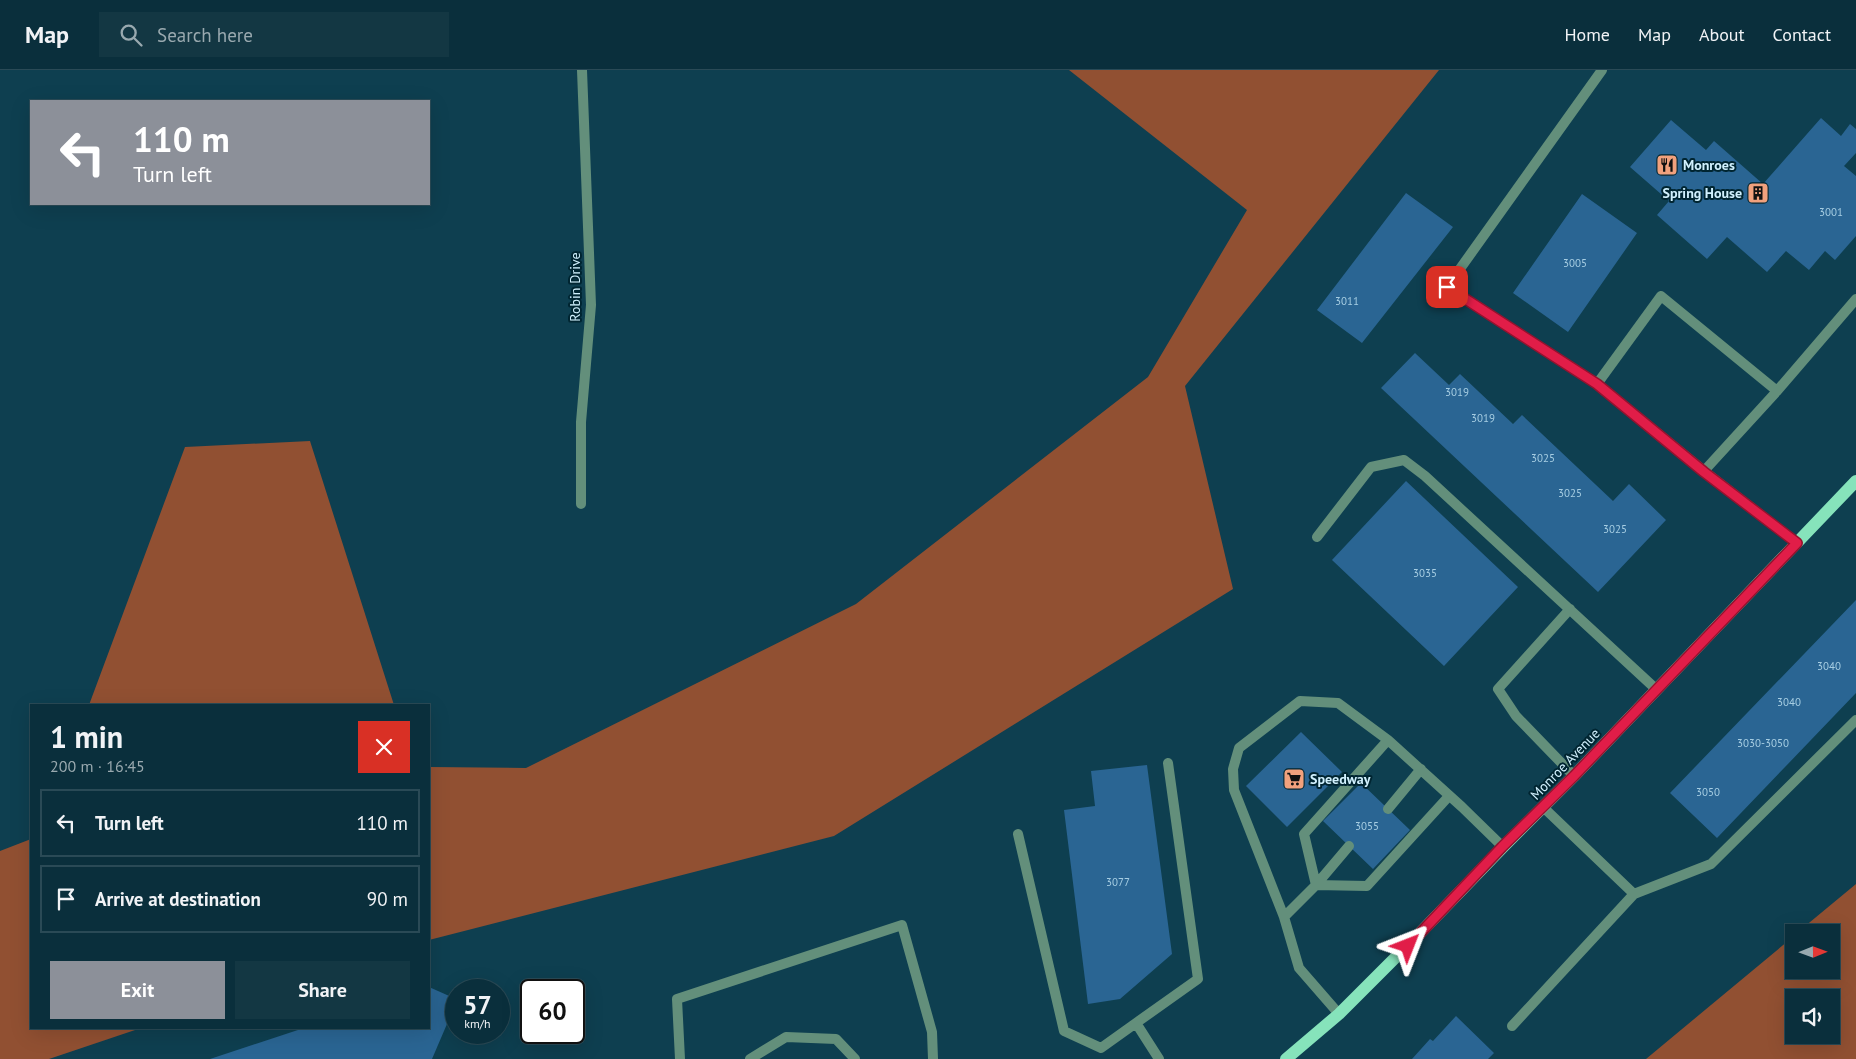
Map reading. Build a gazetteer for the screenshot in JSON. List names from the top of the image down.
{
  "streets": {
    "main road": ["Monroe Avenue"],
    "street": ["Robin Drive"]
  },
  "places": {
    "restaurant": ["Monroes"],
    "building": ["Spring House"],
    "supermarket": ["Speedway"]
  },
  "house_numbers": [
    "3001",
    "3005",
    "3011",
    "3019",
    "3019",
    "3025",
    "3025",
    "3025",
    "3035",
    "3040",
    "3040",
    "3030-3050",
    "3050",
    "3055",
    "3077"
  ],
  "north": "right",
  "page": {
    "header": "Map",
    "search": "Search here",
    "nav": [
      "Home",
      "Map",
      "About",
      "Contact"
    ],
    "turn": ["110 m", "Turn left"],
    "heading": ["1 min", "200 m · 16:45"],
    "list": [
      {
        "name": "Turn left",
        "value": "110 m"
      },
      {
        "name": "Arrive at destination",
        "value": "90 m"
      }
    ],
    "buttons": ["Exit", "Share"],
    "speed": "57 km/h",
    "limit": "60"
  }
}
